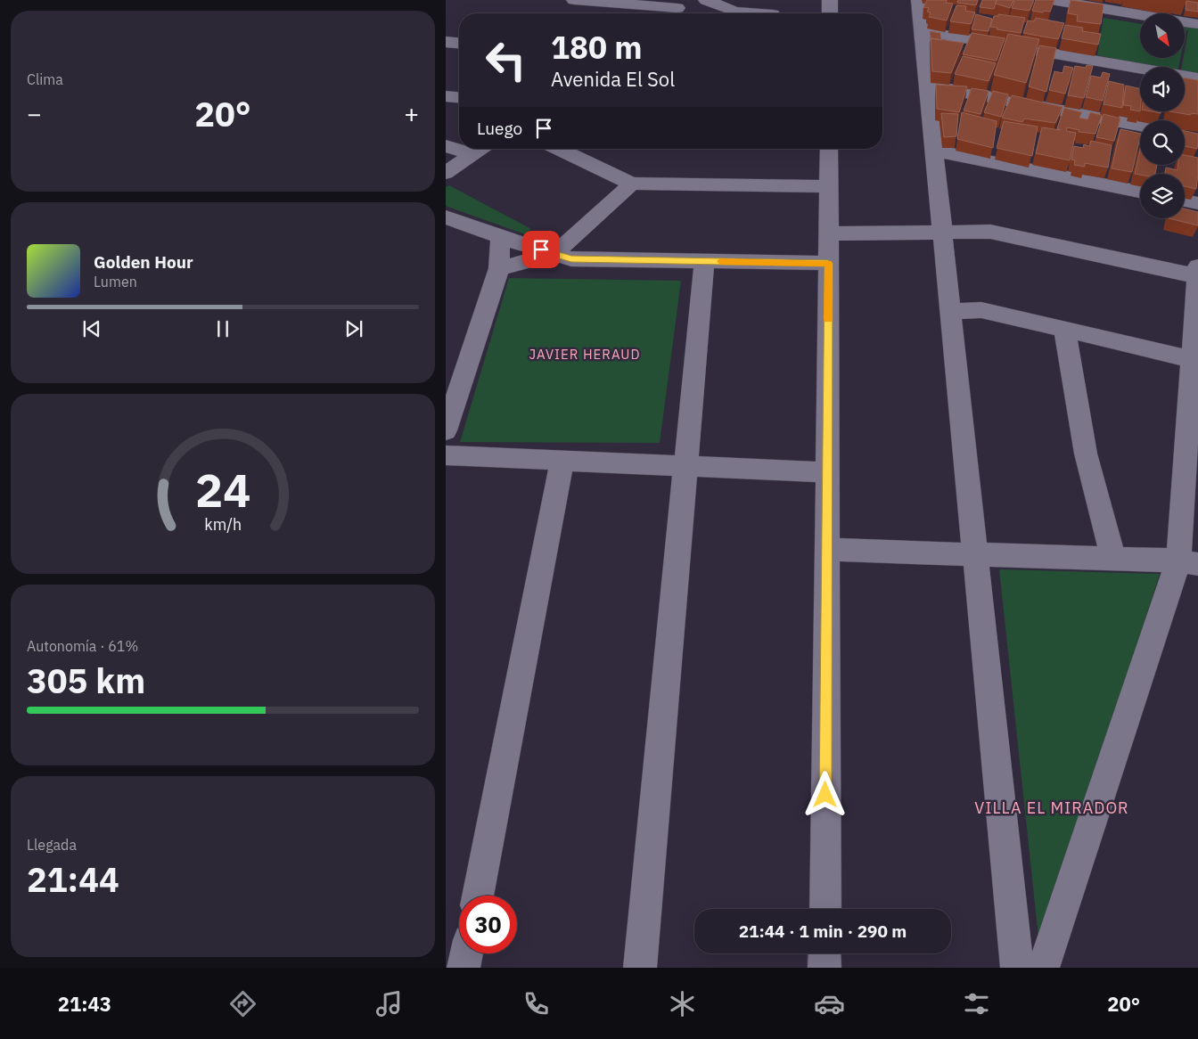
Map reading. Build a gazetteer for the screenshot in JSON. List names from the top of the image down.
{
  "districts": ["JAVIER HERAUD", "VILLA EL MIRADOR"],
  "north": "bottom right",
  "page": {
    "tile": [
      "Clima",
      ["Autonomía · 61%", "305 km"],
      ["Llegada", "21:44"]
    ],
    "turn": ["180 m", "Avenida El Sol"],
    "heat": ["−", "20°", "+"],
    "then": "Luego",
    "song": ["Golden Hour", "Lumen"],
    "limit": "30",
    "trip": "21:44 · 1 min · 290 m",
    "tabs": ["21:43", "20°"],
    "gauge": ["24", "km/h"]
  }
}
